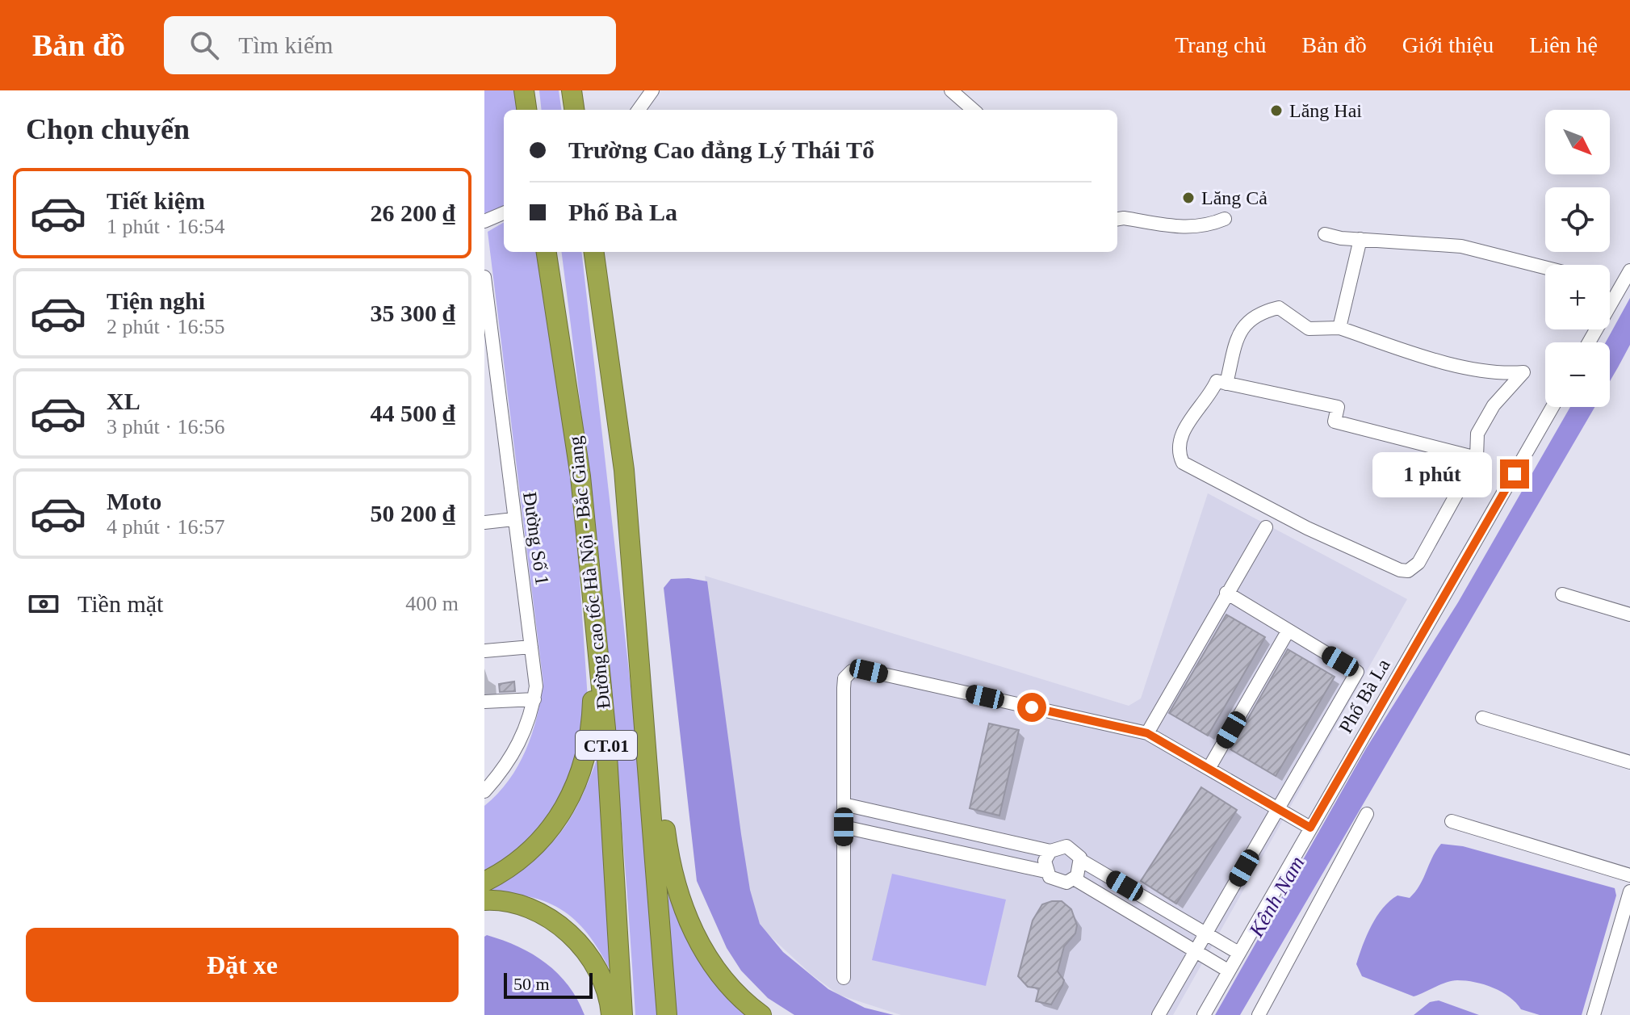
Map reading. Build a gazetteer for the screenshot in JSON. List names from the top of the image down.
{
  "streets": {
    "highway": ["Đường cao tốc Hà Nội - Bắc Giang", "CT.01"],
    "street": ["Đường Số 1", "Phố Bà La"]
  },
  "water": ["Kênh Nam"],
  "places": ["Lăng Hai", "Lăng Cả"],
  "scale_bar": "50 m",
  "north": "bottom right",
  "page": {
    "header": "Bản đồ",
    "search": "Tìm kiếm",
    "nav": [
      "Trang chủ",
      "Bản đồ",
      "Giới thiệu",
      "Liên hệ"
    ],
    "heading": "Chọn chuyến",
    "map_buttons": ["+", "−"],
    "banner": ["Trường Cao đẳng Lý Thái Tổ", "Phố Bà La"],
    "list": [
      {
        "name": "Tiết kiệm",
        "note": "1 phút · 16:54",
        "value": "26 200 ₫"
      },
      {
        "name": "Tiện nghi",
        "note": "2 phút · 16:55",
        "value": "35 300 ₫"
      },
      {
        "name": "XL",
        "note": "3 phút · 16:56",
        "value": "44 500 ₫"
      },
      {
        "name": "Moto",
        "note": "4 phút · 16:57",
        "value": "50 200 ₫"
      }
    ],
    "bubble": "1 phút",
    "pay": ["Tiền mặt", "400 m"],
    "buttons": "Đặt xe",
    "scale": "50 m"
  }
}
